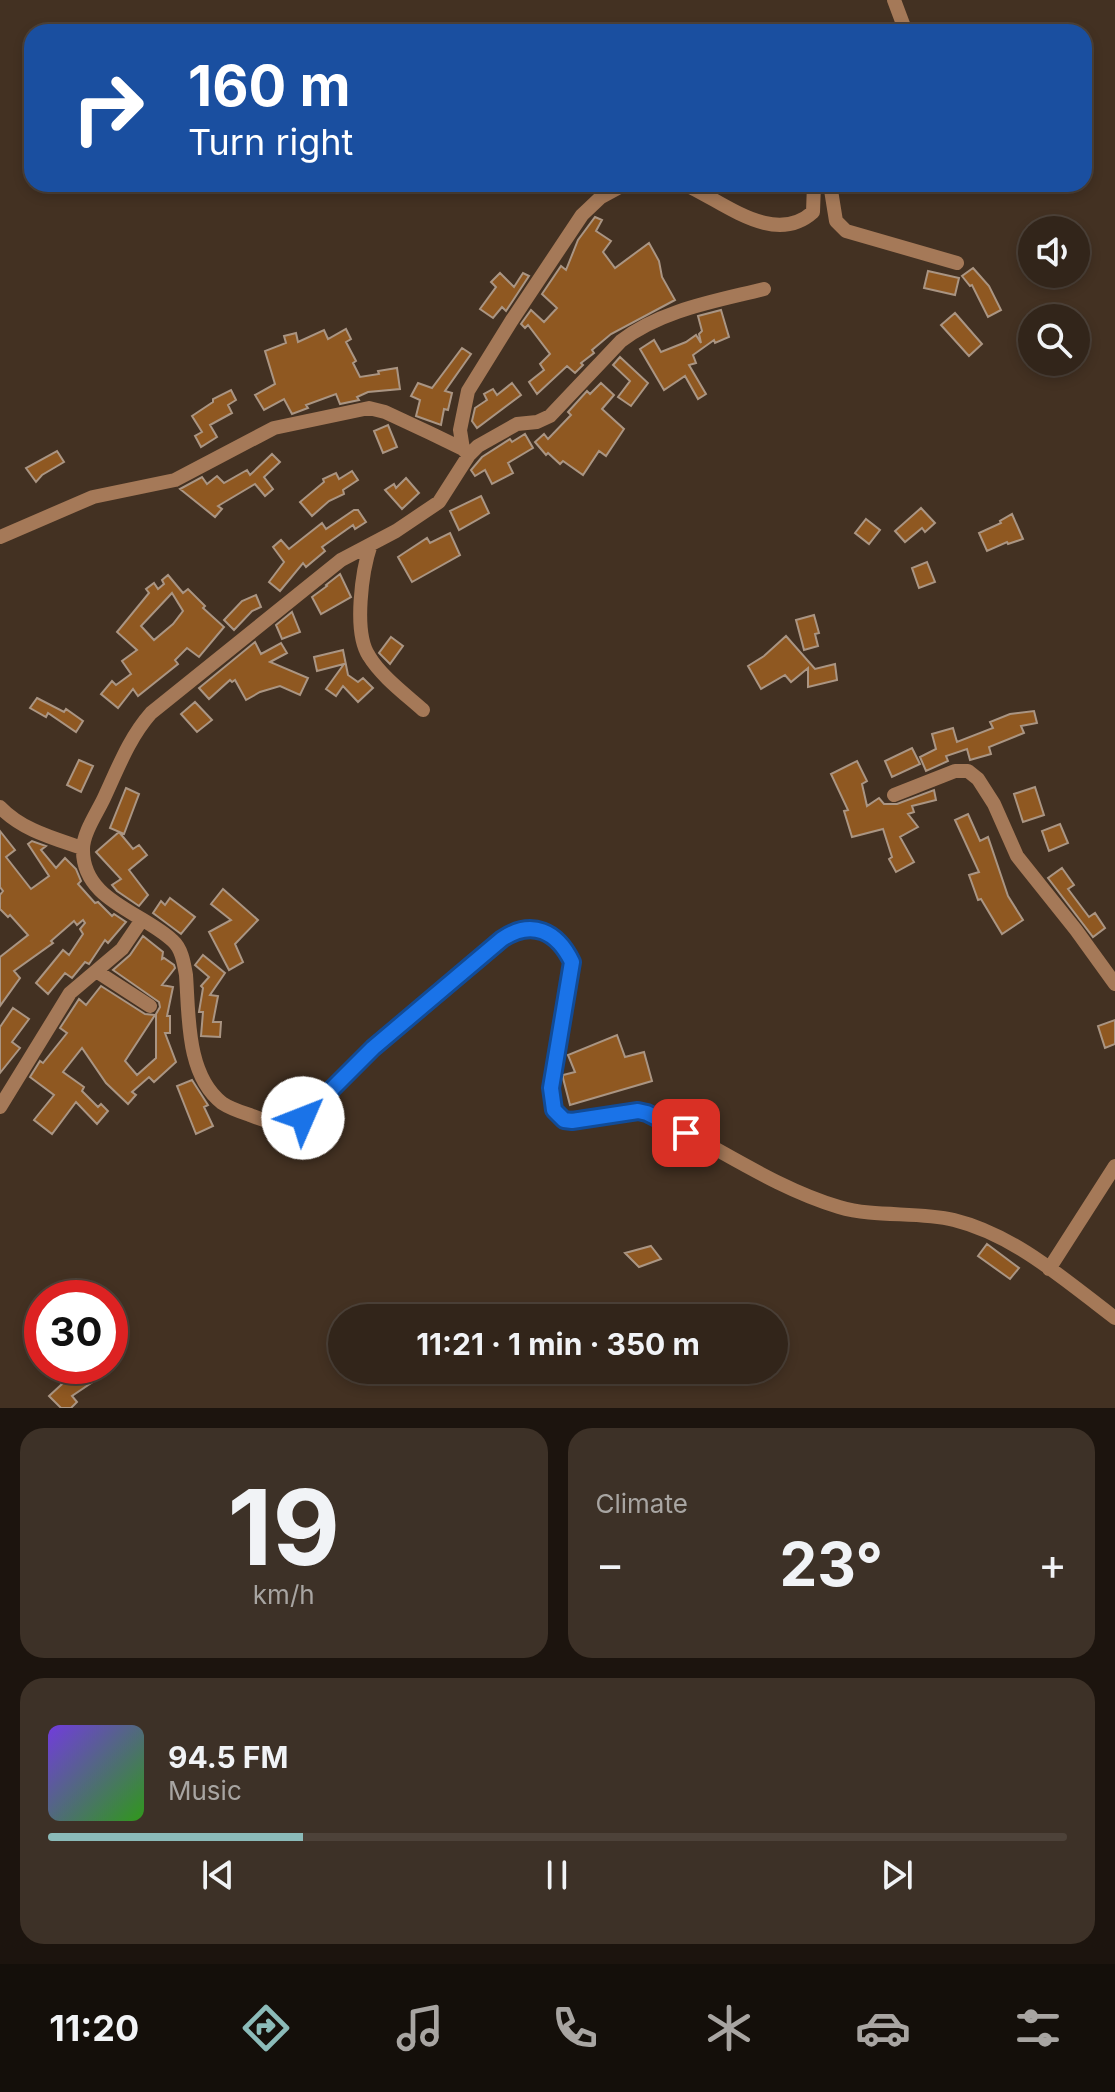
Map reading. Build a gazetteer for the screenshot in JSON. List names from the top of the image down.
{
  "page": {
    "turn": ["160 m", "Turn right"],
    "limit": "30",
    "trip": "11:21 · 1 min · 350 m",
    "tile": [
      ["19", "km/h"],
      "Climate"
    ],
    "heat": ["−", "23°", "+"],
    "song": ["94.5 FM", "Music"],
    "tabs": "11:20"
  }
}
